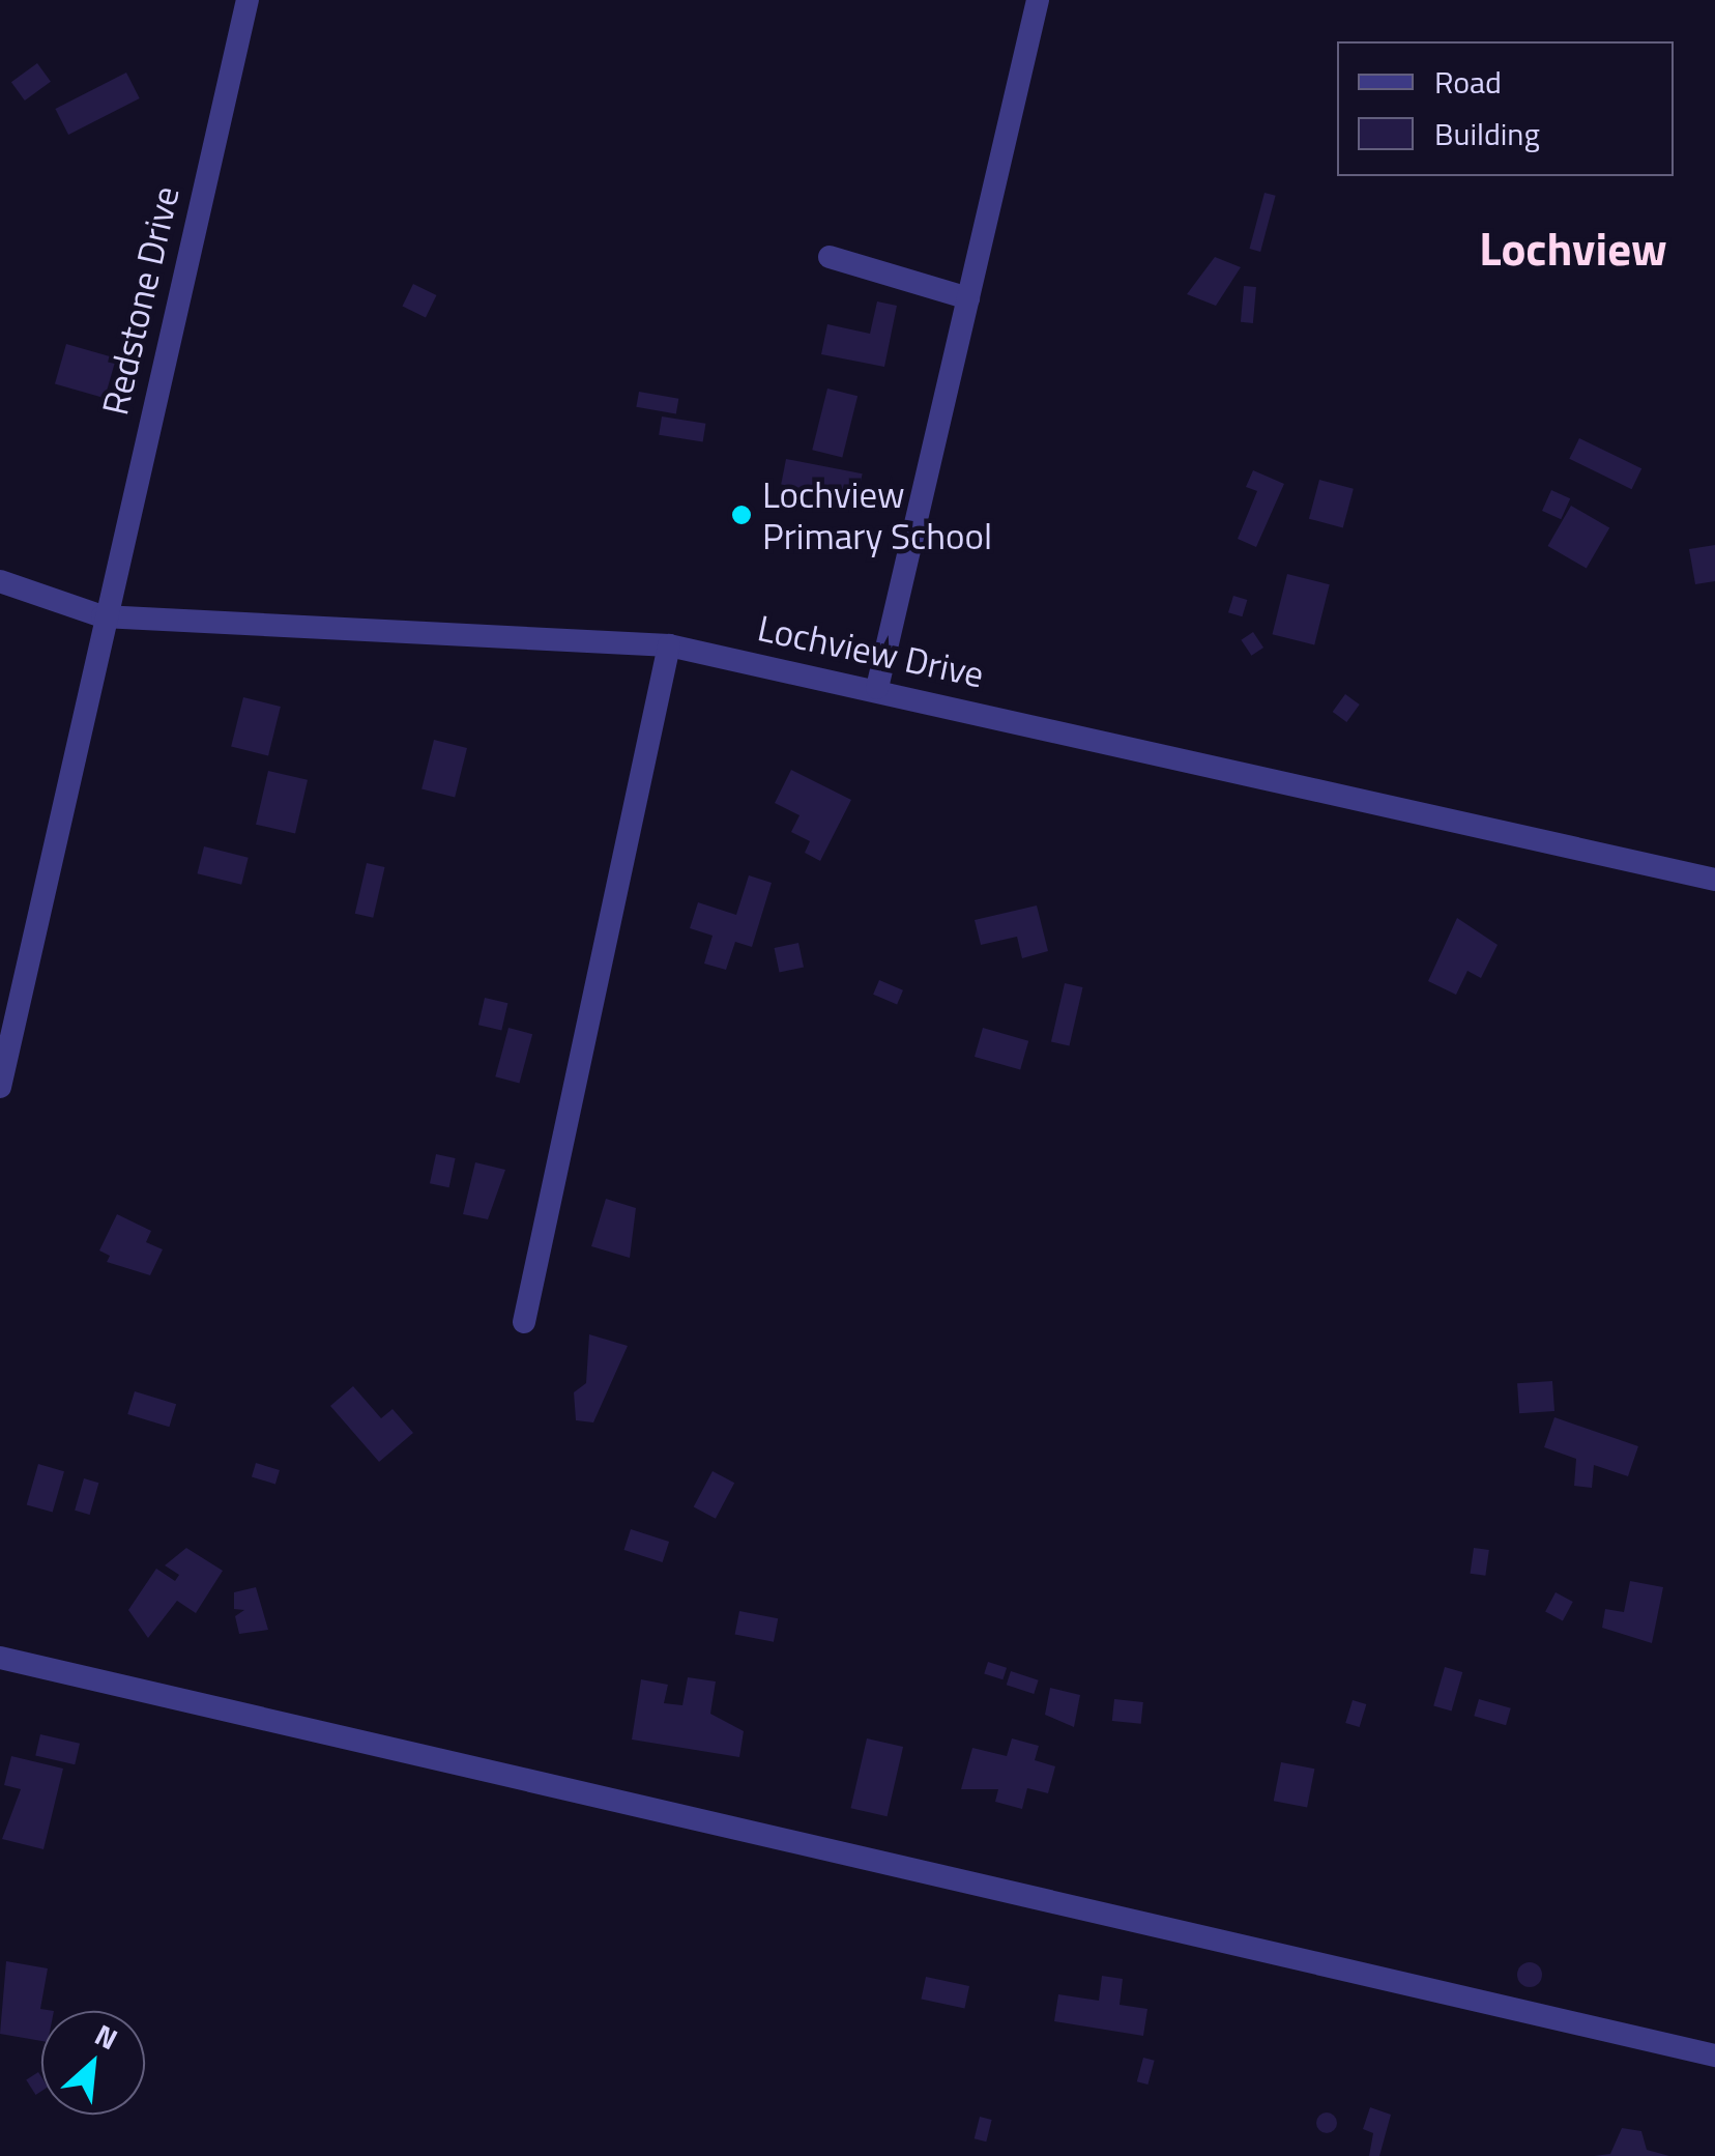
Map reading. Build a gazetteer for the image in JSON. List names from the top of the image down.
{
  "streets": {
    "street": ["Redstone Drive", "Lochview Drive"]
  },
  "crossings": [
    ["Redstone Drive", "Lochview Drive"]
  ],
  "districts": ["Lochview"],
  "places": ["Lochview Primary School"],
  "legend": ["Road", "Building"],
  "north": "top right"
}
